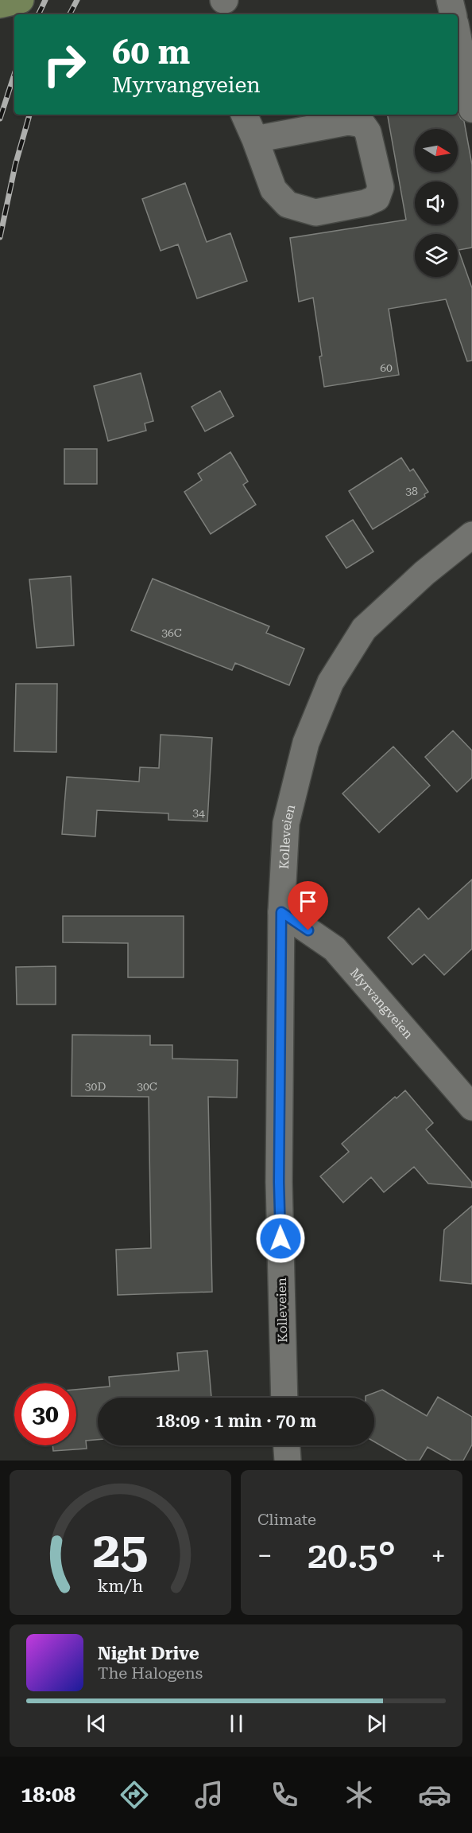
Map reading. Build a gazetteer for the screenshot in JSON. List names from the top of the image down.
{
  "streets": {
    "street": ["Kolleveien", "Myrvangveien"]
  },
  "crossings": [
    ["Kolleveien", "Myrvangveien"]
  ],
  "house_numbers": [
    "60",
    "38",
    "36C",
    "34",
    "30D",
    "30C"
  ],
  "north": "right",
  "page": {
    "turn": ["60 m", "Myrvangveien"],
    "limit": "30",
    "trip": "18:09 · 1 min · 70 m",
    "tile": "Climate",
    "heat": ["−", "20.5°", "+"],
    "song": ["Night Drive", "The Halogens"],
    "tabs": "18:08",
    "gauge": ["25", "km/h"]
  }
}
